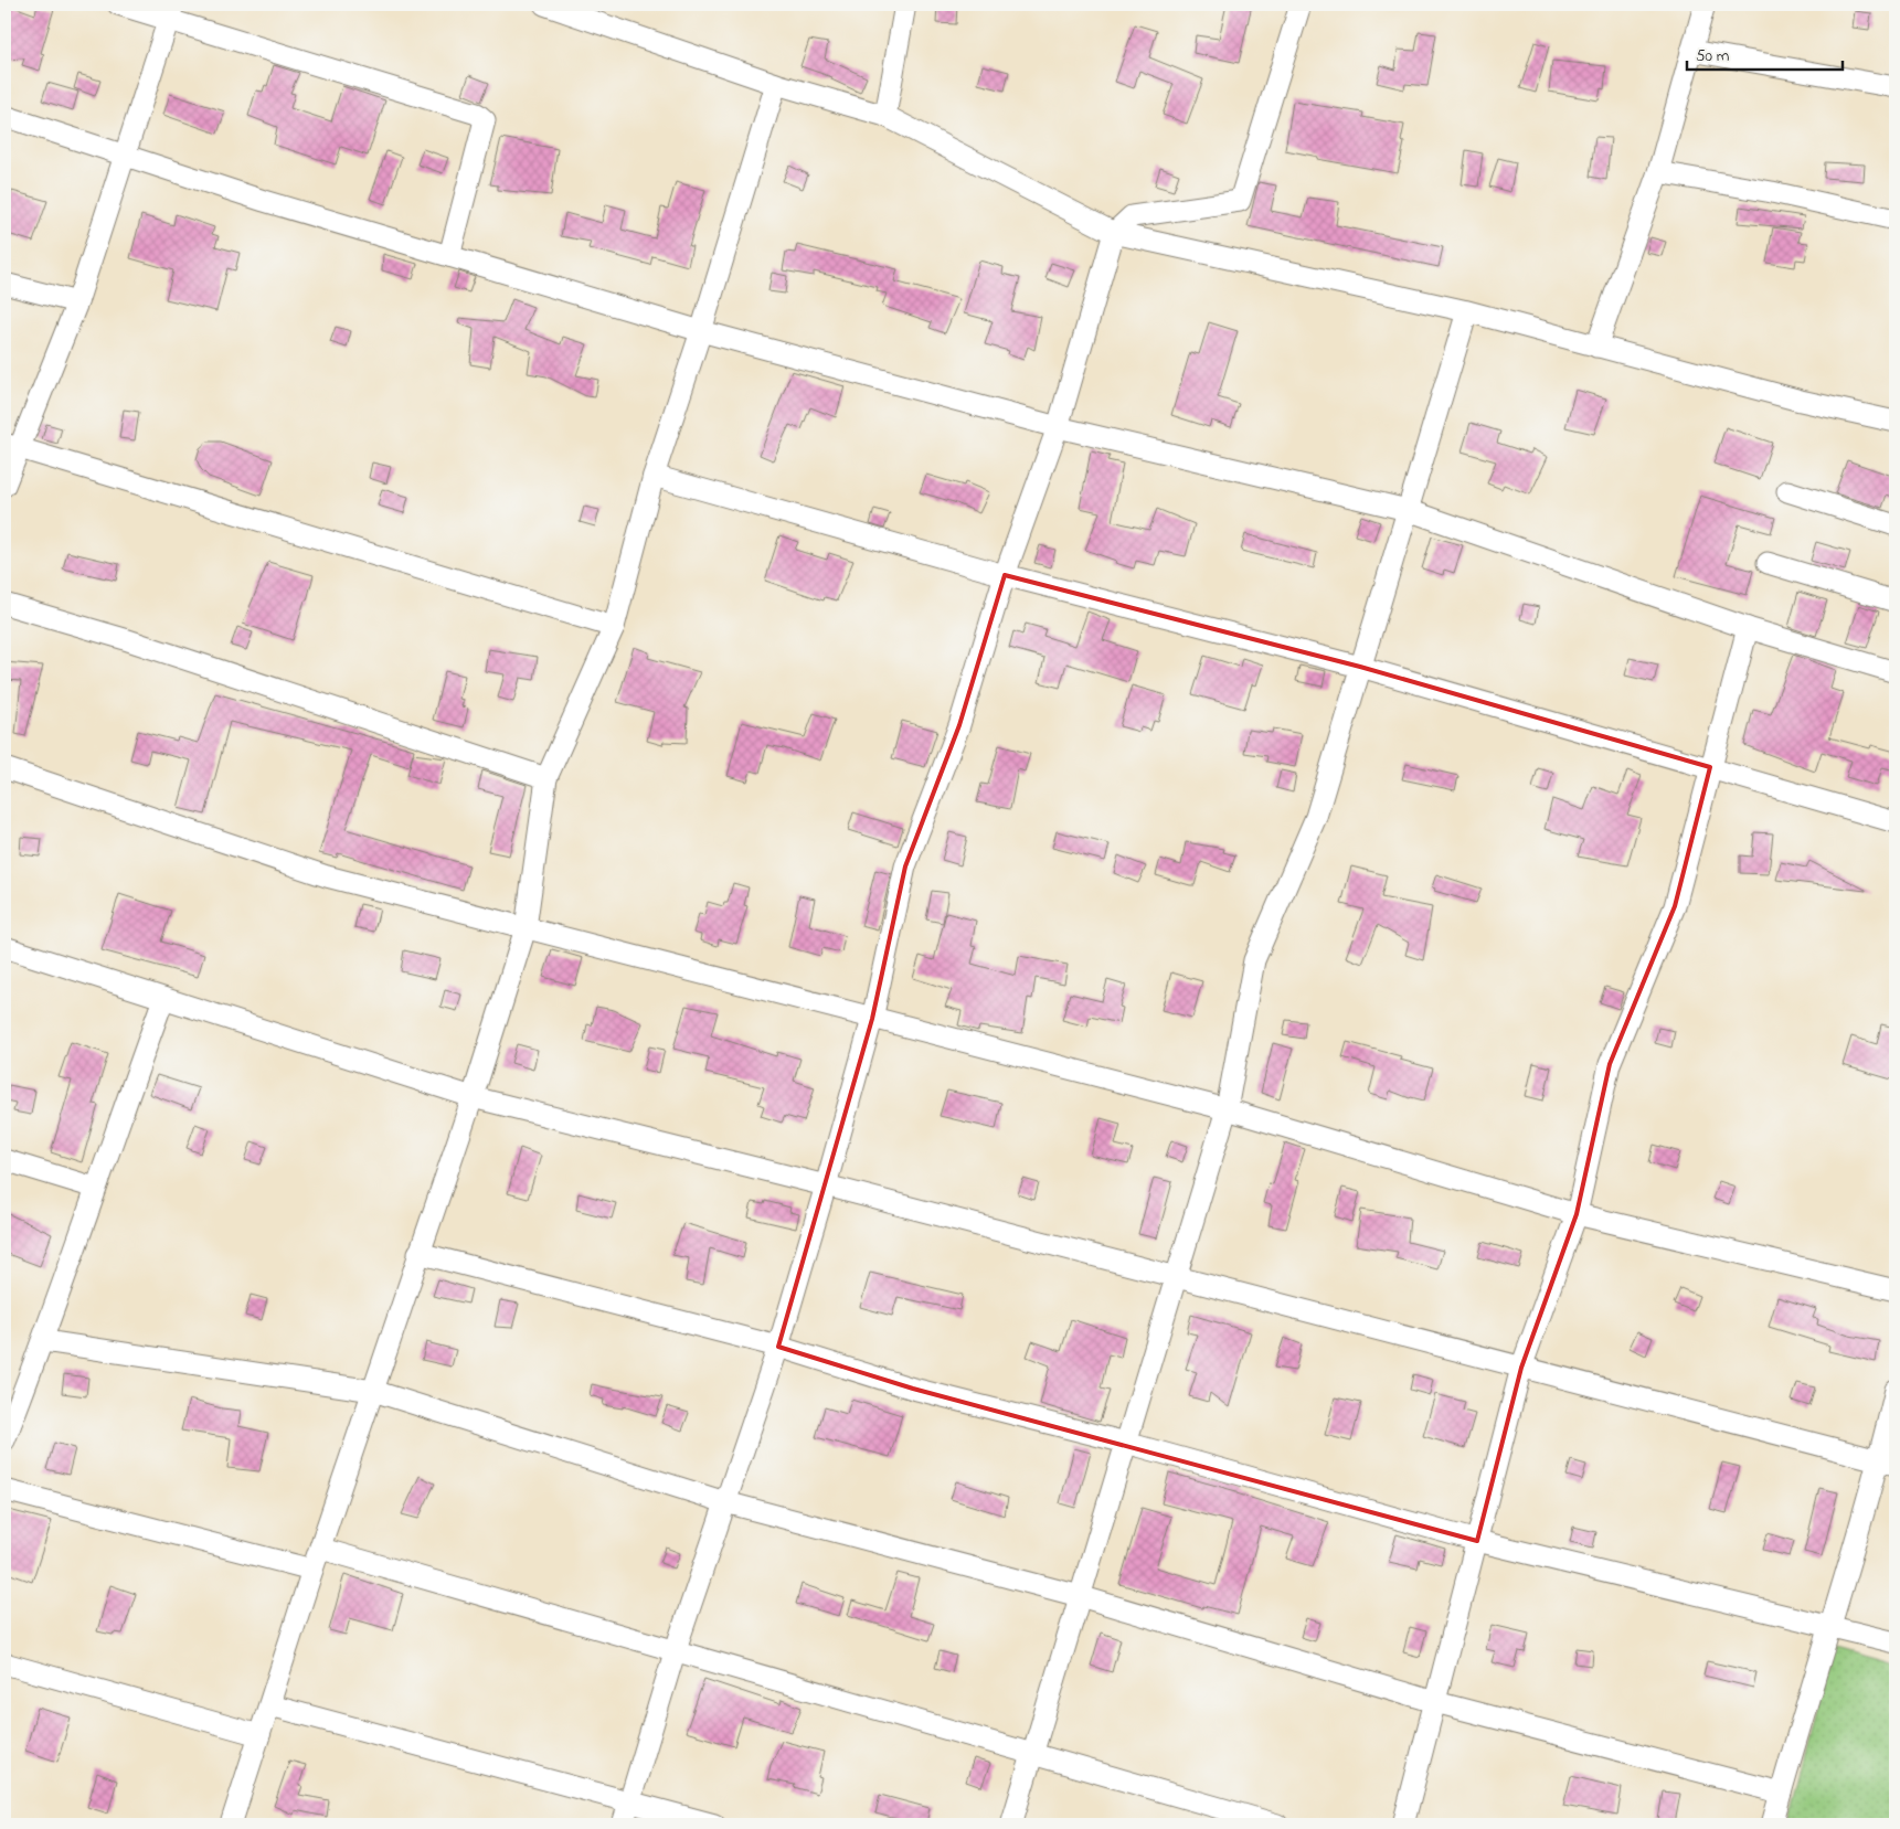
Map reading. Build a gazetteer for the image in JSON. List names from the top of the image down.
{
  "scale_bar": "50 m"
}
